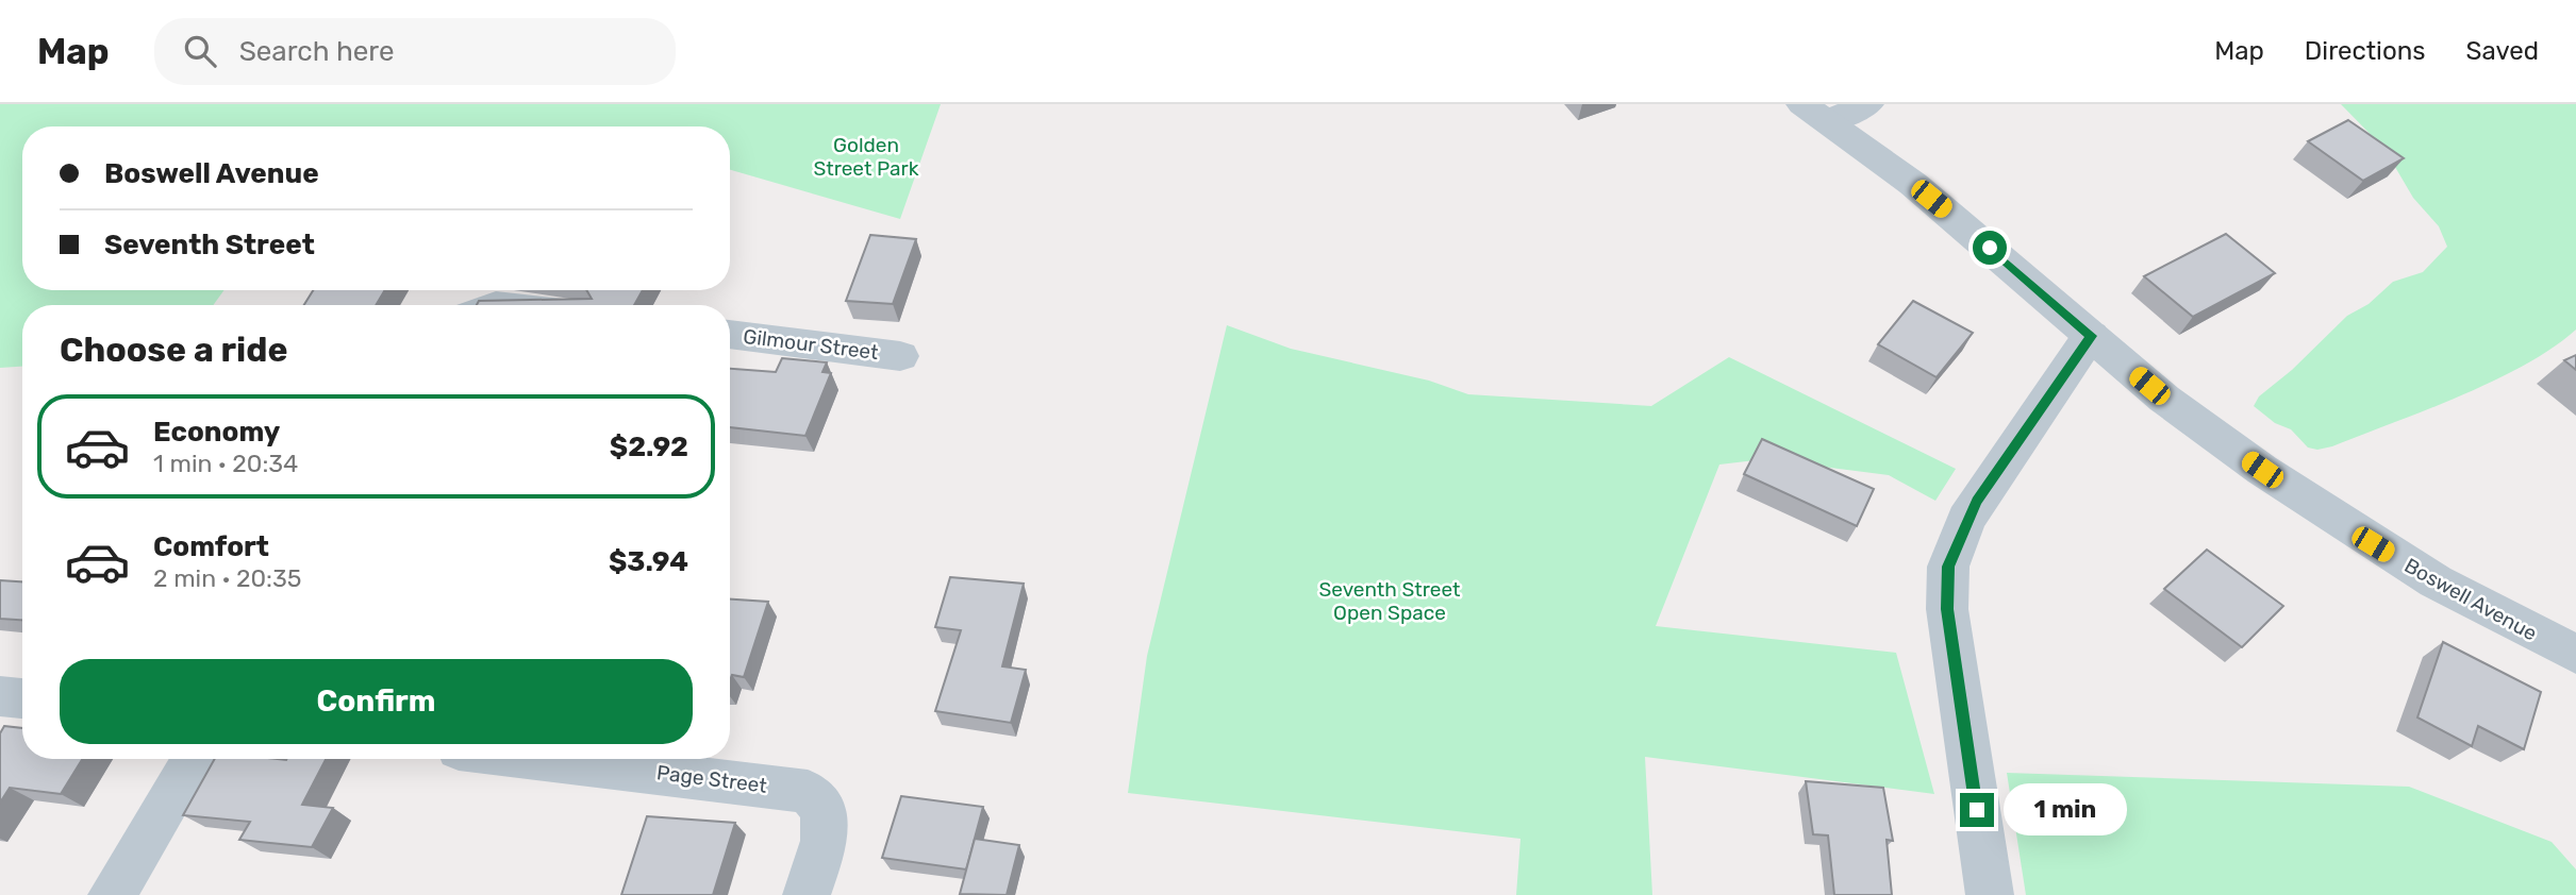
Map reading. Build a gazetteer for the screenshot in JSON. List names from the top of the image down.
{
  "streets": {
    "street": ["Gilmour Street", "Boswell Avenue", "Page Street"]
  },
  "parks": ["Golden Street Park", "Seventh Street Open Space"],
  "page": {
    "header": "Map",
    "search": "Search here",
    "nav": ["Map", "Directions", "Saved"],
    "banner": ["Boswell Avenue", "Seventh Street"],
    "heading": "Choose a ride",
    "list": [
      {
        "name": "Economy",
        "note": "1 min · 20:34",
        "value": "$2.92"
      },
      {
        "name": "Comfort",
        "note": "2 min · 20:35",
        "value": "$3.94"
      }
    ],
    "buttons": "Confirm",
    "bubble": "1 min"
  }
}
